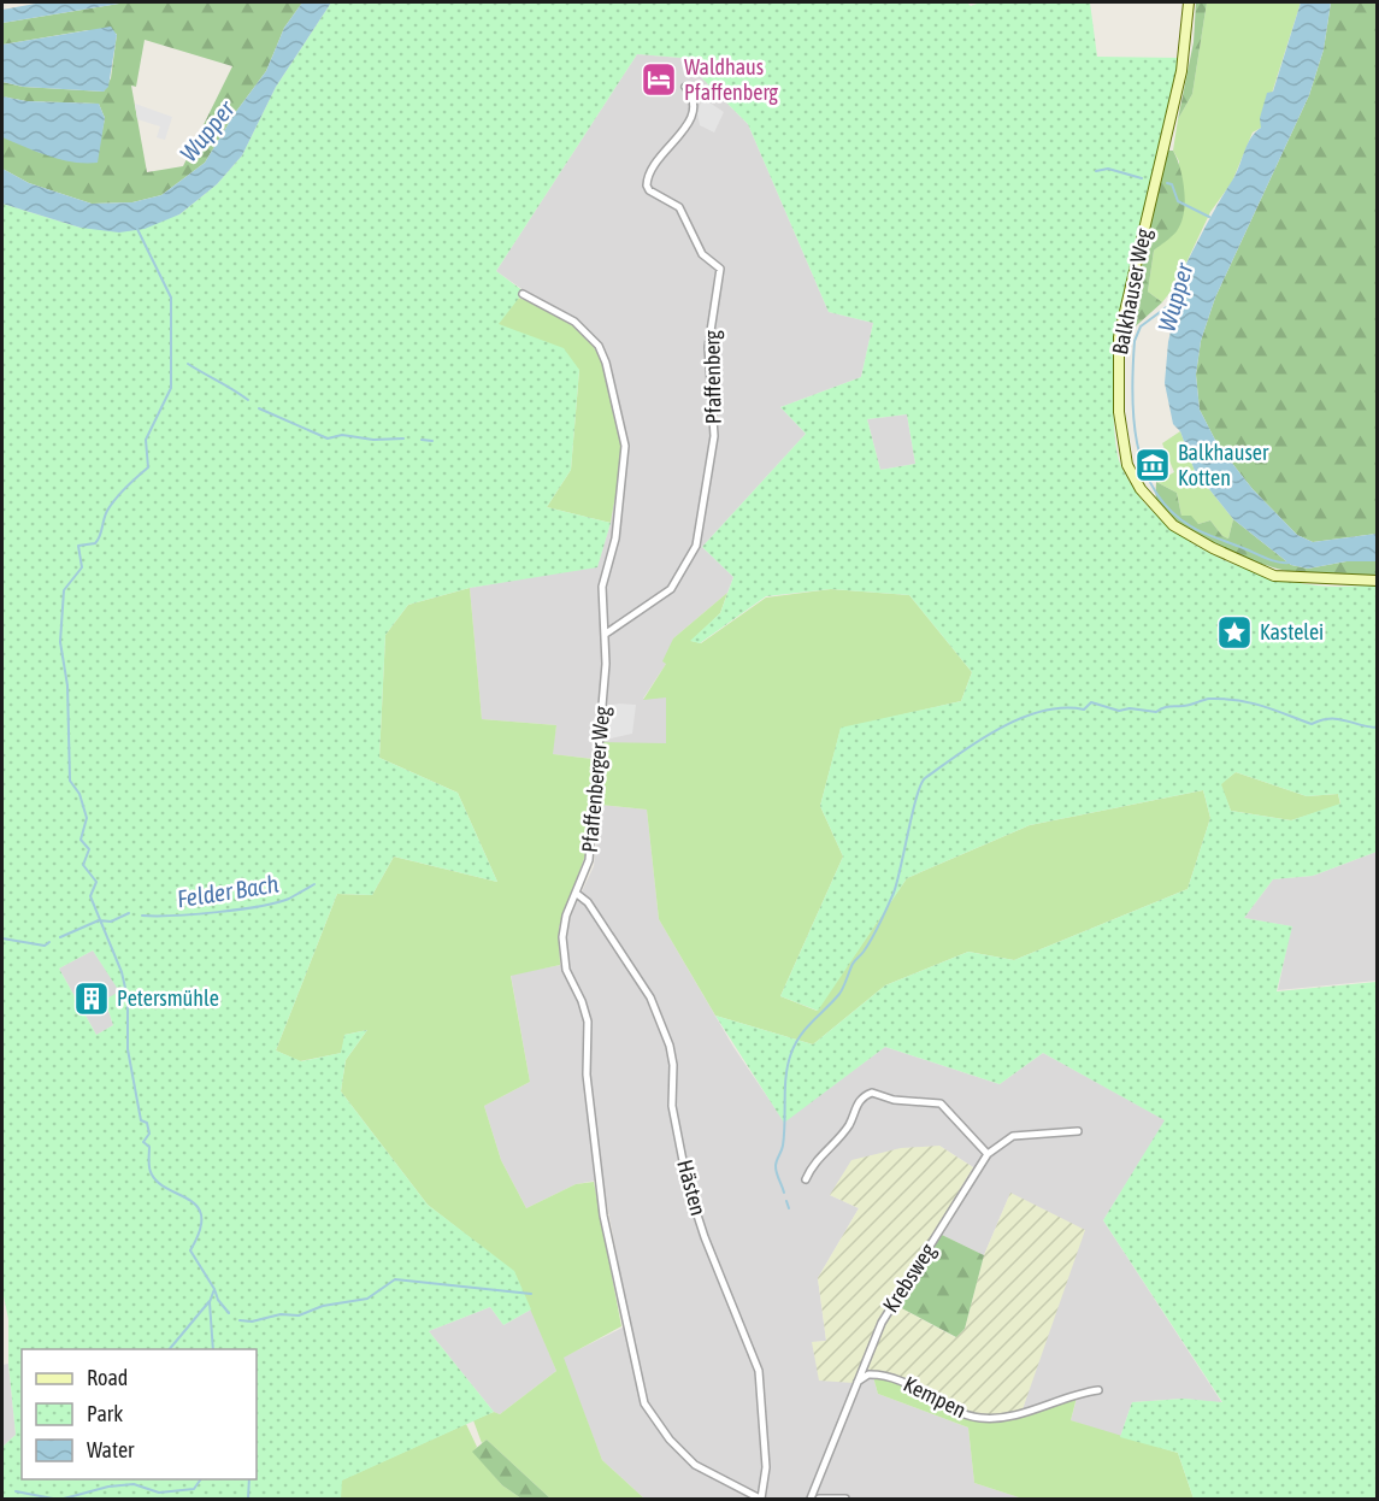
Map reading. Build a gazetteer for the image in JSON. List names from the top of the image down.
{
  "streets": {
    "main road": ["Balkhauser Weg"],
    "street": [
      "Pfaffenberg",
      "Pfaffenberger Weg",
      "Hästen",
      "Krebsweg",
      "Kempen"
    ]
  },
  "crossings": [
    ["Pfaffenberg", "Pfaffenberger Weg"],
    ["Pfaffenberger Weg", "Hästen"],
    ["Krebsweg", "Kempen"]
  ],
  "water": ["Wupper", "Felder Bach"],
  "places": {
    "hotel": ["Waldhaus Pfaffenberg"],
    "museum": ["Balkhauser Kotten"],
    "place": ["Kastelei"],
    "building": ["Petersmühle"]
  },
  "legend": ["Road", "Park", "Water"]
}
